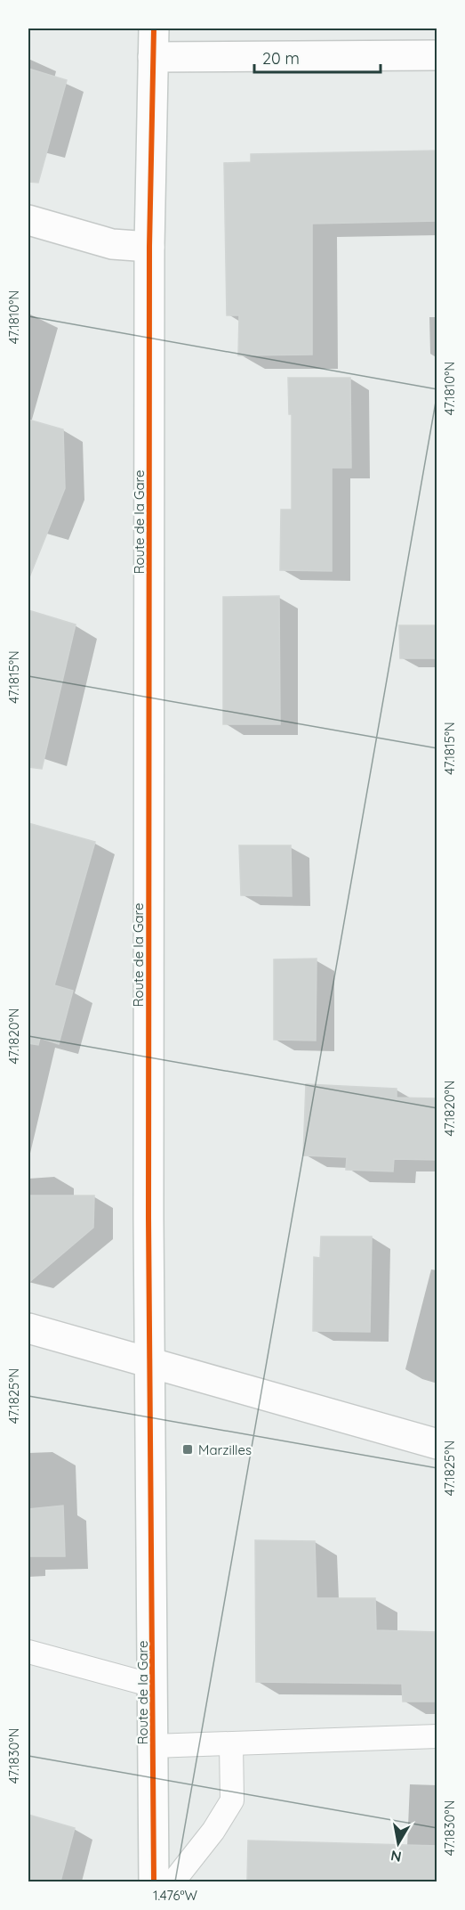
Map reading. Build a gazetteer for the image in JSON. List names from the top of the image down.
{
  "streets": {
    "main road": ["Route de la Gare"]
  },
  "places": {
    "transit": ["Marzilles"]
  },
  "scale_bar": "20 m",
  "north": "bottom",
  "coordinates": [
    "47.1810°N",
    "47.1815°N",
    "47.1820°N",
    "47.1825°N",
    "47.1830°N",
    "1.476°W"
  ]
}
